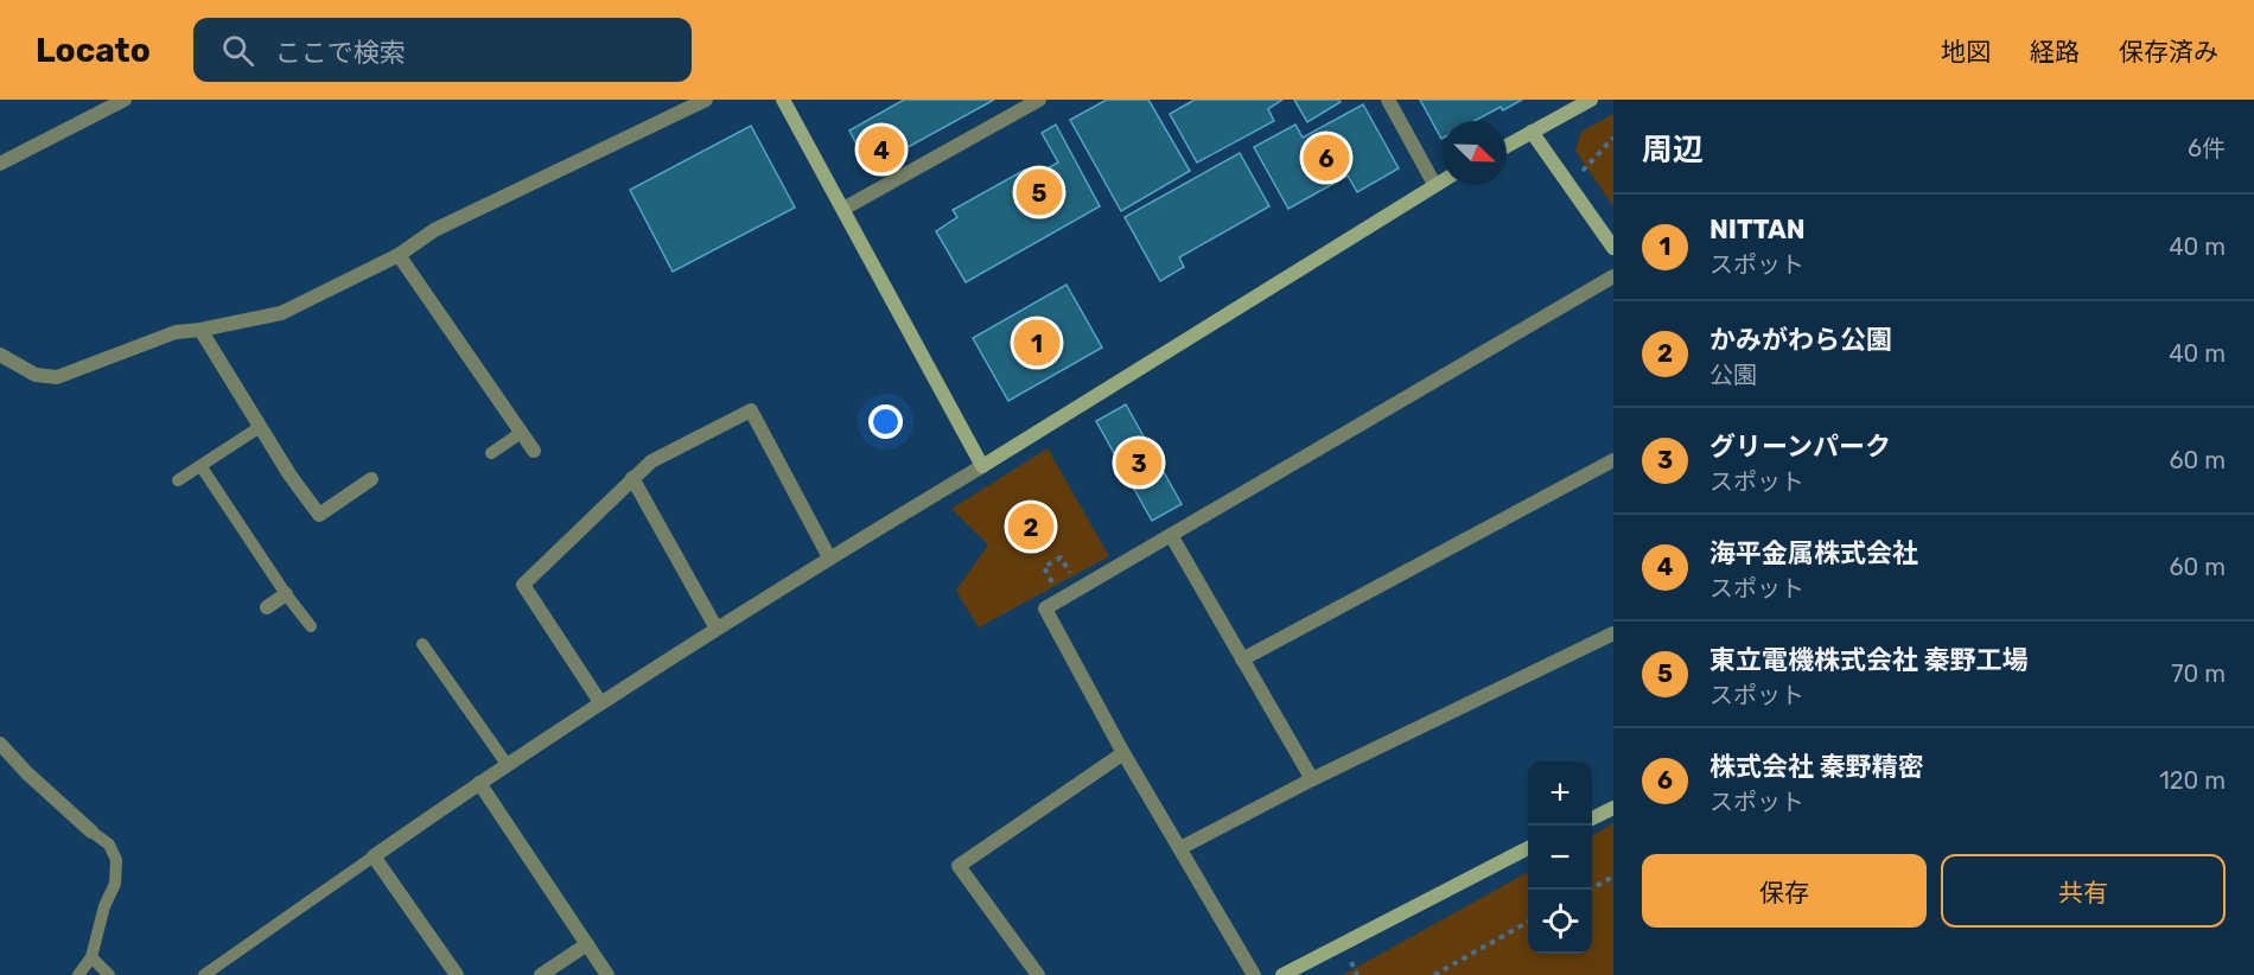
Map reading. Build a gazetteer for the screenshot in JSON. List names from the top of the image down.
{
  "north": "bottom right",
  "page": {
    "header": "Locato",
    "search": "ここで検索",
    "nav": ["地図", "経路", "保存済み"],
    "heading": ["周辺", "6件"],
    "pins": [
      "4",
      "6",
      "5",
      "1",
      "3",
      "2"
    ],
    "list": [
      {
        "mark": "1",
        "name": "NITTAN",
        "note": "スポット",
        "value": "40 m"
      },
      {
        "mark": "2",
        "name": "かみがわら公園",
        "note": "公園",
        "value": "40 m"
      },
      {
        "mark": "3",
        "name": "グリーンパーク",
        "note": "スポット",
        "value": "60 m"
      },
      {
        "mark": "4",
        "name": "海平金属株式会社",
        "note": "スポット",
        "value": "60 m"
      },
      {
        "mark": "5",
        "name": "東立電機株式会社 秦野工場",
        "note": "スポット",
        "value": "70 m"
      },
      {
        "mark": "6",
        "name": "株式会社 秦野精密",
        "note": "スポット",
        "value": "120 m"
      }
    ],
    "map_buttons": ["+", "−"],
    "buttons": ["保存", "共有"]
  }
}
